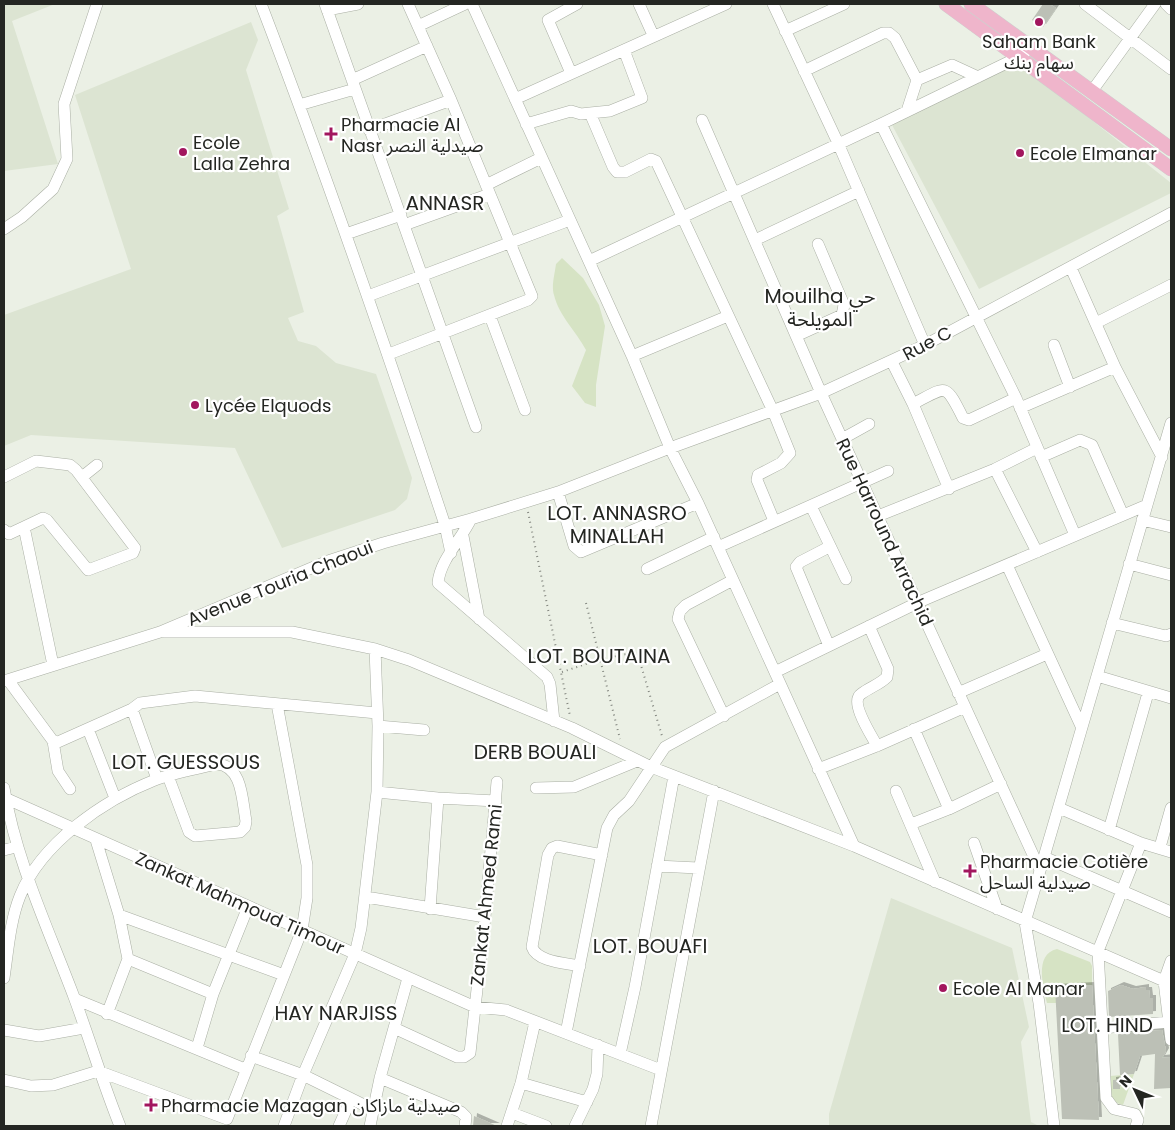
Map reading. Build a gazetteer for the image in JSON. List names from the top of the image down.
{
  "streets": {
    "street": [
      "Rue C",
      "Rue Harround Arrachid",
      "Avenue Touria Chaoui",
      "Zankat Ahmed Rami",
      "Zankat Mahmoud Timour"
    ]
  },
  "crossings": [
    ["Rue C", "Rue Harround Arrachid"],
    ["Rue C", "Avenue Touria Chaoui"],
    ["Zankat Ahmed Rami", "Zankat Mahmoud Timour"]
  ],
  "districts": [
    "ANNASR",
    "Mouilha حي المويلحة",
    "LOT. ANNASRO MINALLAH",
    "LOT. BOUTAINA",
    "DERB BOUALI",
    "LOT. GUESSOUS",
    "LOT. BOUAFI",
    "HAY NARJISS",
    "LOT. HIND"
  ],
  "places": {
    "other": [
      "Saham Bank سهام بنك",
      "Ecole Lalla Zehra",
      "Ecole Elmanar",
      "Lycée Elquods",
      "Ecole Al Manar"
    ],
    "health": ["Pharmacie Al Nasr صيدلية النصر", "Pharmacie Cotière صيدلية الساحل", "Pharmacie Mazagan صيدلية مازاكان"]
  },
  "north": "top left"
}
